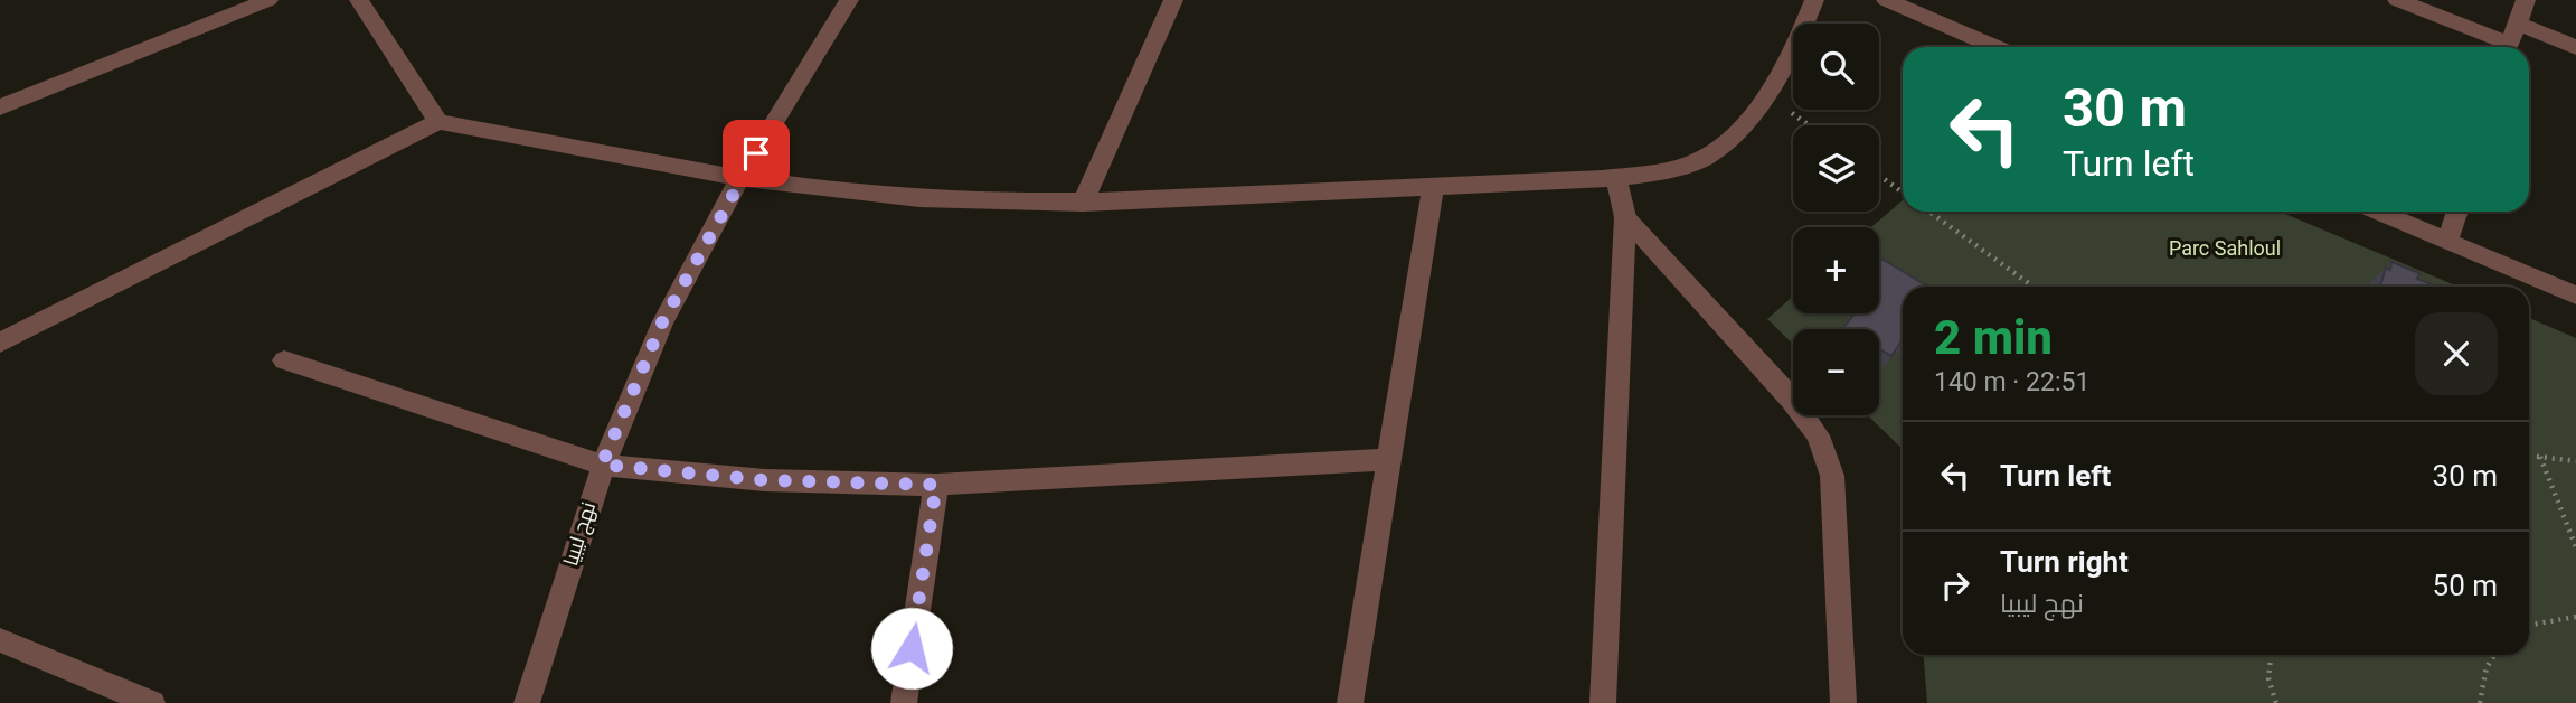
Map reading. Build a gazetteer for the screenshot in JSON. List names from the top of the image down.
{
  "streets": {
    "street": ["نهج ليبيا"]
  },
  "parks": ["Parc Sahloul"],
  "page": {
    "map_buttons": ["+", "−"],
    "turn": ["30 m", "Turn left"],
    "heading": ["2 min", "140 m · 22:51"],
    "list": [
      {
        "name": "Turn left",
        "value": "30 m"
      },
      {
        "name": "Turn right",
        "note": "نهج ليبيا",
        "value": "50 m"
      }
    ]
  }
}
